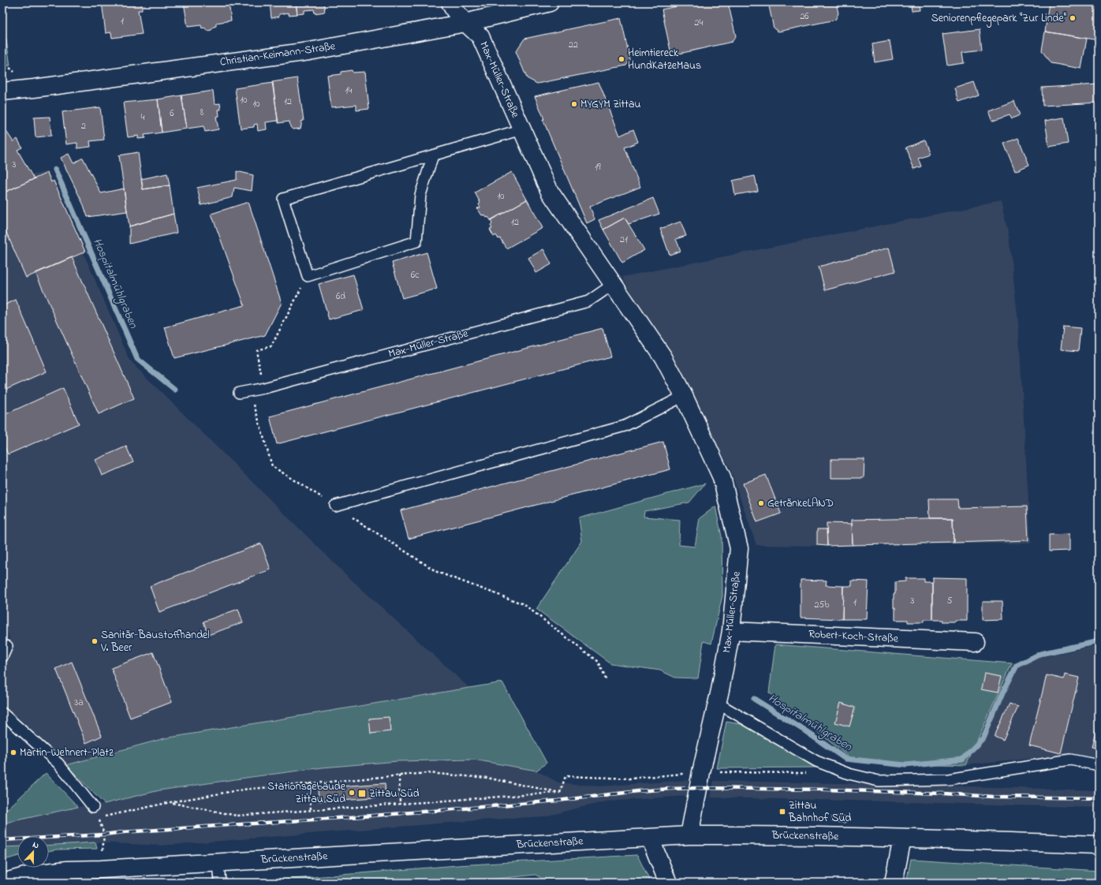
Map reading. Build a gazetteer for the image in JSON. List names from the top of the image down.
{
  "streets": {
    "street": [
      "Christian-Keimann-Straße",
      "Max-Müller-Straße",
      "Robert-Koch-Straße",
      "Brückenstraße"
    ]
  },
  "crossings": [
    ["Christian-Keimann-Straße", "Max-Müller-Straße"],
    ["Max-Müller-Straße", "Robert-Koch-Straße"],
    ["Max-Müller-Straße", "Brückenstraße"]
  ],
  "water": ["Hospitalmühlgraben"],
  "places": {
    "other": [
      "Seniorenpflegepark \"Zur Linde\"",
      "Heimtiereck HundKatzeMaus",
      "MYGYM Zittau",
      "GetränkeLAND",
      "Sanitär-Baustoffhandel V. Beer",
      "Martin-Wehnert-Platz",
      "Stationsgebäude Zittau Süd"
    ],
    "transit": ["Zittau Süd", "Zittau Bahnhof Süd"]
  },
  "house_numbers": [
    "26",
    "1",
    "24",
    "22",
    "14",
    "10",
    "12",
    "10",
    "8",
    "6",
    "4",
    "2",
    "3",
    "19",
    "10",
    "12",
    "21",
    "6c",
    "6d",
    "3",
    "5",
    "1",
    "25b",
    "3a"
  ],
  "north": "top"
}
